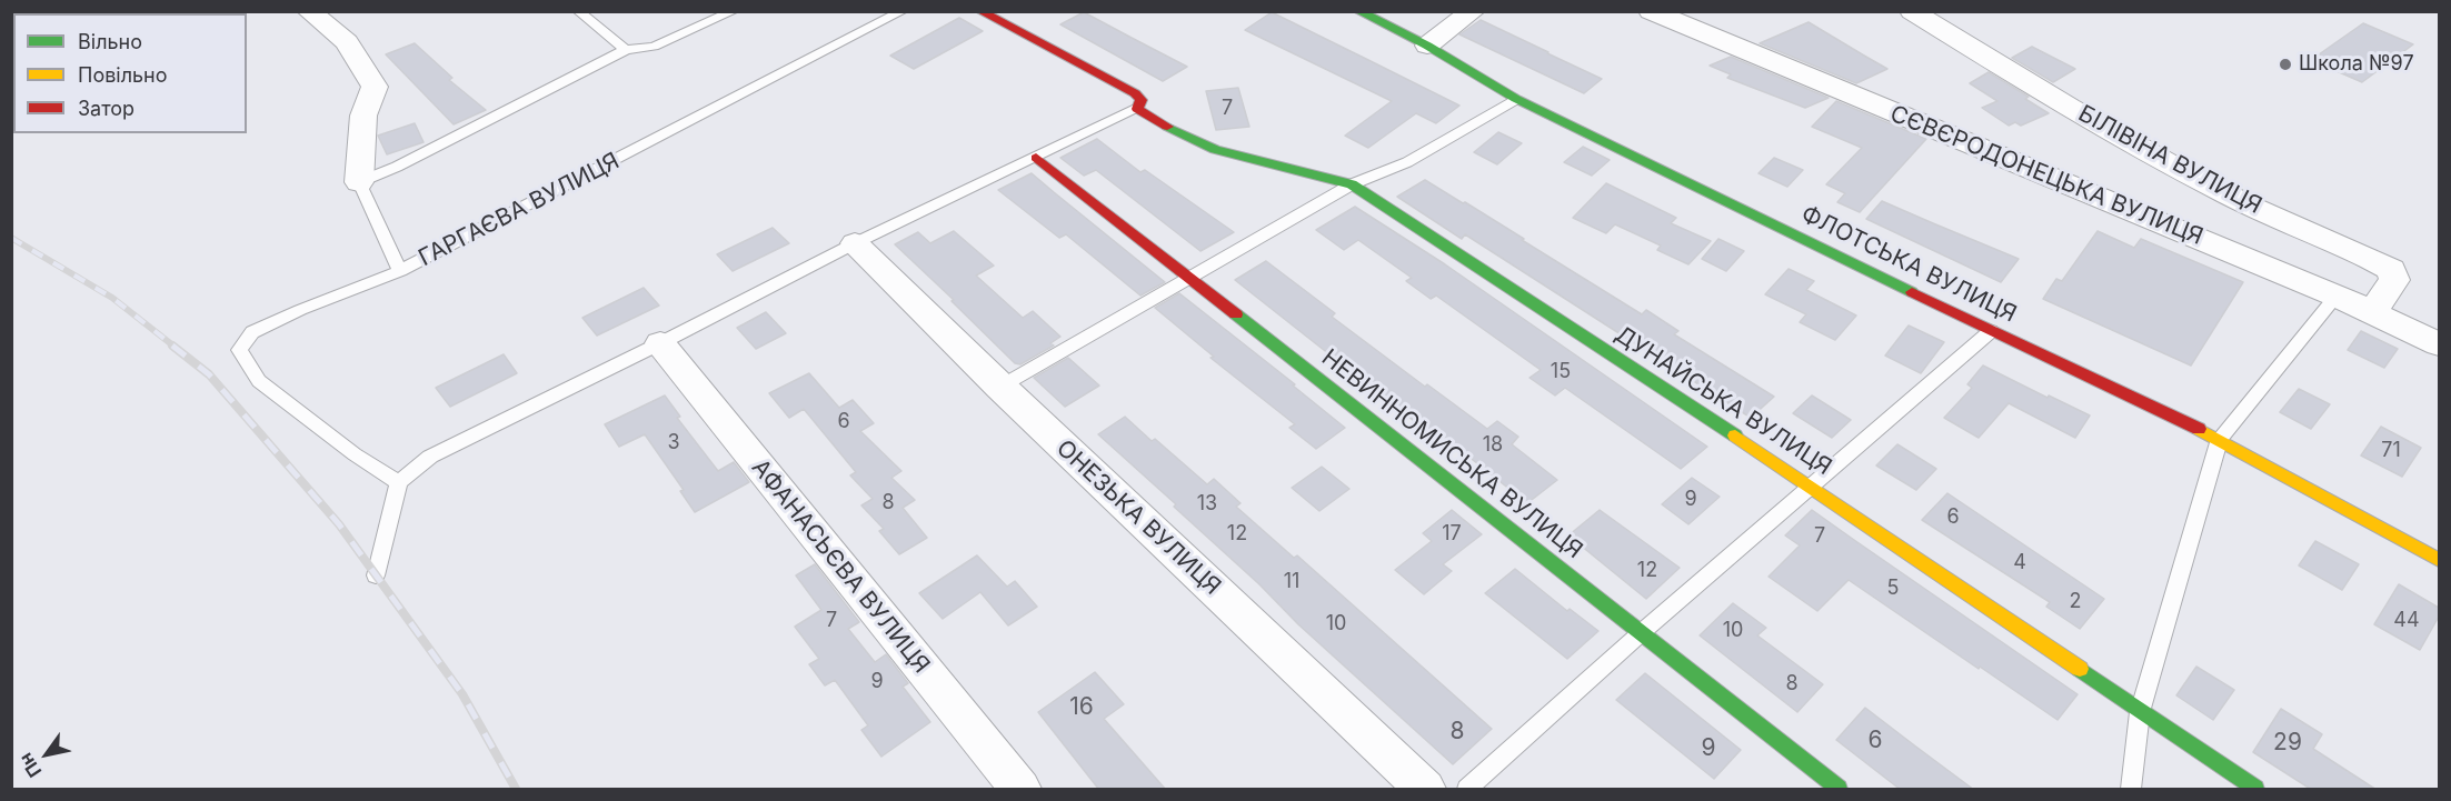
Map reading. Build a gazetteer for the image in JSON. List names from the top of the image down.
{
  "streets": {
    "street": [
      "БІЛІВІНА ВУЛИЦЯ",
      "СЄВЄРОДОНЕЦЬКА ВУЛИЦЯ",
      "ГАРГАЄВА ВУЛИЦЯ",
      "ФЛОТСЬКА ВУЛИЦЯ",
      "ДУНАЙСЬКА ВУЛИЦЯ",
      "НЕВИННОМИСЬКА ВУЛИЦЯ",
      "ОНЕЗЬКА ВУЛИЦЯ",
      "АФАНАСЬЄВА ВУЛИЦЯ"
    ]
  },
  "crossings": [
    ["БІЛІВІНА ВУЛИЦЯ", "СЄВЄРОДОНЕЦЬКА ВУЛИЦЯ"]
  ],
  "places": ["Школа №97"],
  "house_numbers": [
    "7",
    "15",
    "6",
    "3",
    "18",
    "71",
    "9",
    "8",
    "13",
    "6",
    "12",
    "17",
    "7",
    "4",
    "12",
    "11",
    "5",
    "2",
    "7",
    "44",
    "10",
    "10",
    "9",
    "8",
    "16",
    "8",
    "6",
    "29",
    "9"
  ],
  "legend": ["Вільно", "Повільно", "Затор"],
  "north": "bottom left"
}
